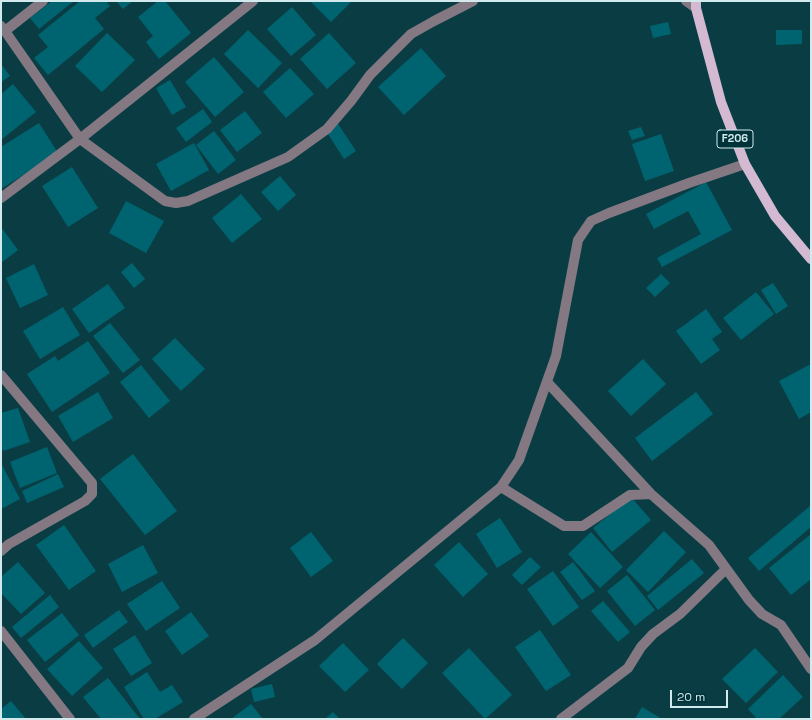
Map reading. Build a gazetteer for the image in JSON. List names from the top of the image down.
{
  "streets": {
    "main road": ["F206"]
  },
  "scale_bar": "20 m"
}
